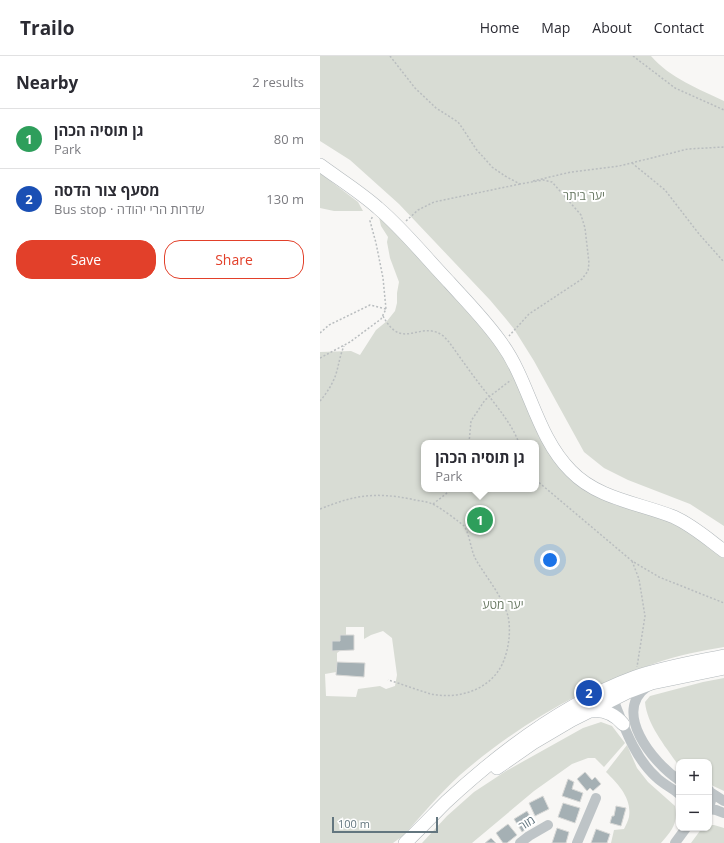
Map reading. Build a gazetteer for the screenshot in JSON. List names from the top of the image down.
{
  "streets": {
    "street": ["מור"]
  },
  "parks": ["יער ביתר", "יער מטע"],
  "scale_bar": "100 m",
  "page": {
    "header": "Trailo",
    "nav": [
      "Home",
      "Map",
      "About",
      "Contact"
    ],
    "heading": ["Nearby", "2 results"],
    "list": [
      {
        "mark": "1",
        "name": "גן תוסיה הכהן",
        "note": "Park",
        "value": "80 m"
      },
      {
        "mark": "2",
        "name": "מסעף צור הדסה",
        "note": "Bus stop · שדרות הרי יהודה",
        "value": "130 m"
      }
    ],
    "buttons": ["Save", "Share"],
    "popup": ["גן תוסיה הכהן", "Park"],
    "pins": ["1", "2"],
    "map_buttons": ["+", "−"],
    "scale": "100 m"
  }
}
